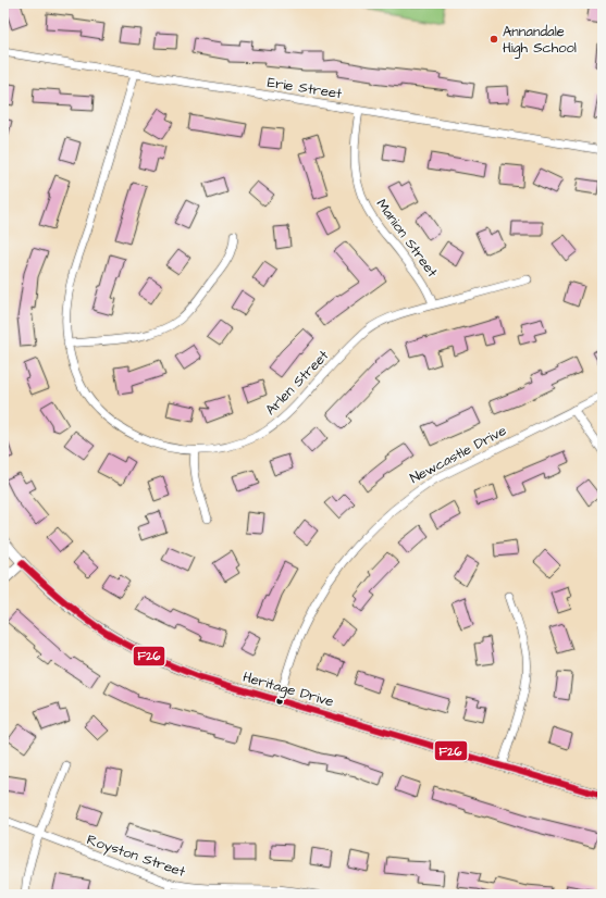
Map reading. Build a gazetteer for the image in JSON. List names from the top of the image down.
{
  "streets": {
    "street": [
      "Erie Street",
      "Manion Street",
      "Arlen Street",
      "Newcastle Drive",
      "Heritage Drive",
      "Royston Street"
    ]
  },
  "crossings": [
    ["Erie Street", "Manion Street"],
    ["Erie Street", "Arlen Street"],
    ["Manion Street", "Arlen Street"],
    ["Newcastle Drive", "Heritage Drive"]
  ],
  "places": ["Annandale High School"],
  "lines": ["transit line F26"]
}
